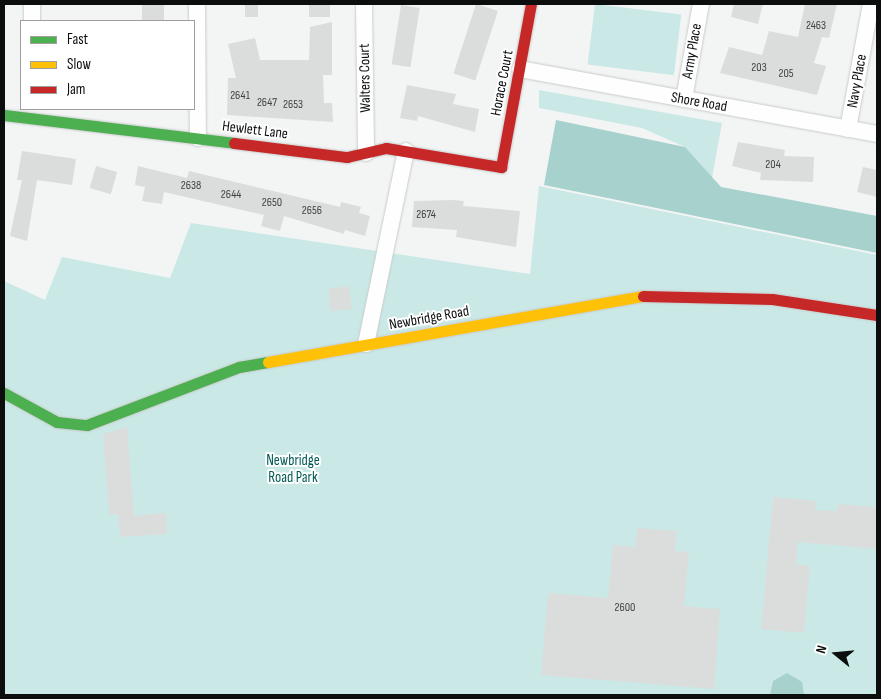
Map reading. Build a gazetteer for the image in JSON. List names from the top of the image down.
{
  "streets": {
    "street": [
      "Army Place",
      "Walters Court",
      "Navy Place",
      "Horace Court",
      "Shore Road",
      "Hewlett Lane",
      "Newbridge Road"
    ]
  },
  "crossings": [
    ["Army Place", "Shore Road"],
    ["Walters Court", "Hewlett Lane"],
    ["Navy Place", "Shore Road"],
    ["Horace Court", "Shore Road"],
    ["Horace Court", "Hewlett Lane"]
  ],
  "parks": ["Newbridge Road Park"],
  "house_numbers": [
    "2463",
    "203",
    "205",
    "2641",
    "2647",
    "2653",
    "204",
    "2638",
    "2644",
    "2650",
    "2656",
    "2674",
    "2600"
  ],
  "legend": ["Fast", "Slow", "Jam"],
  "north": "left"
}
